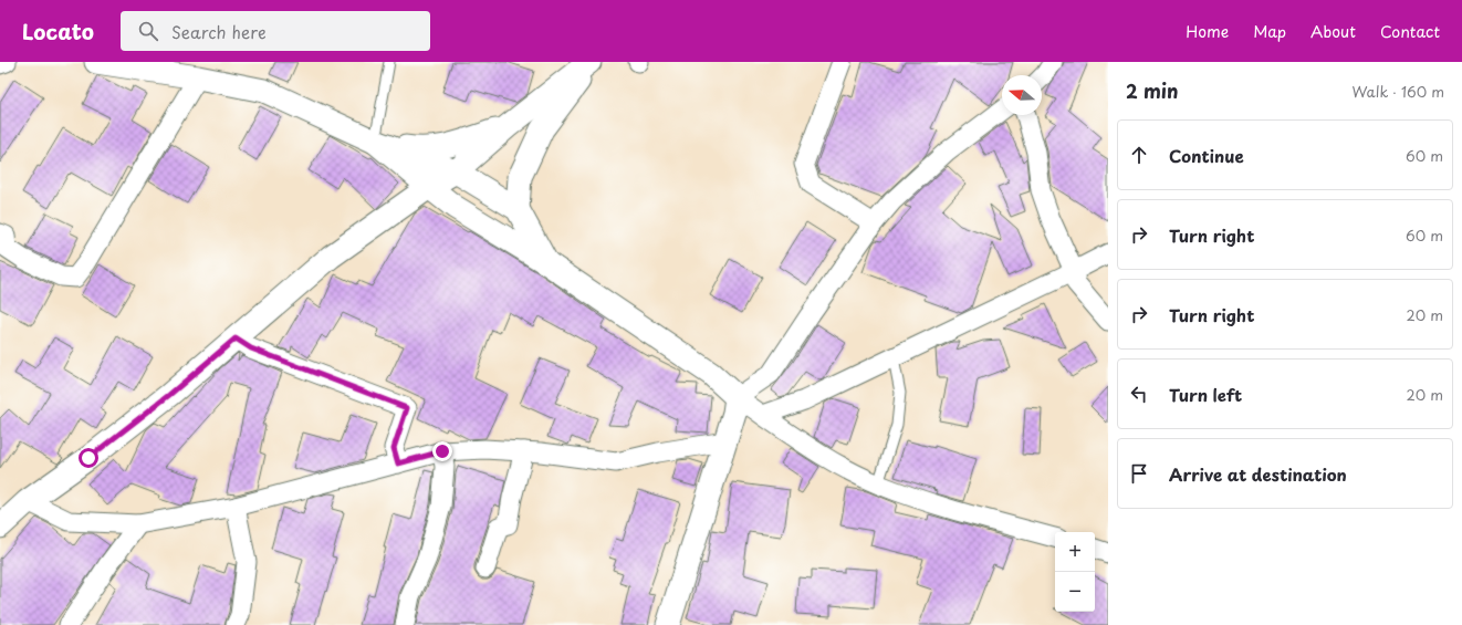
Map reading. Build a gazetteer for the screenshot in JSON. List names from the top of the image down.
{
  "north": "left",
  "page": {
    "header": "Locato",
    "search": "Search here",
    "nav": [
      "Home",
      "Map",
      "About",
      "Contact"
    ],
    "heading": ["2 min", "Walk · 160 m"],
    "list": [
      ["Continue", "60 m"],
      ["Turn right", "60 m"],
      ["Turn right", "20 m"],
      ["Turn left", "20 m"],
      "Arrive at destination"
    ],
    "map_buttons": ["+", "−"]
  }
}
